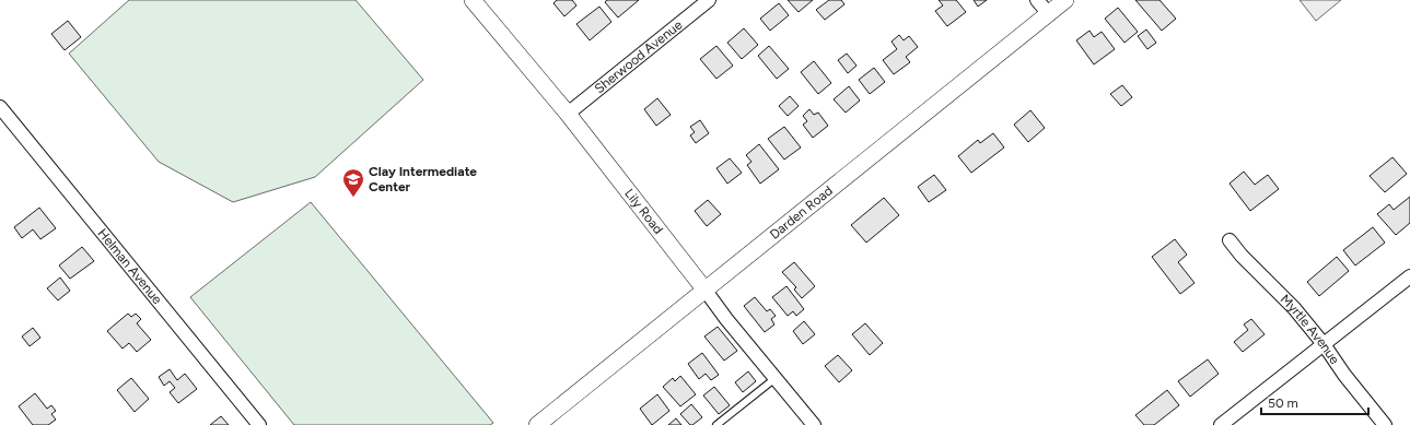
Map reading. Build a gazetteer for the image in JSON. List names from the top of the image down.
{
  "streets": {
    "street": [
      "Sherwood Avenue",
      "Lily Road",
      "Darden Road",
      "Helman Avenue",
      "Myrtle Avenue"
    ]
  },
  "crossings": [
    ["Sherwood Avenue", "Lily Road"],
    ["Lily Road", "Darden Road"]
  ],
  "places": {
    "school or university": ["Clay Intermediate Center"]
  },
  "scale_bar": "50 m"
}
